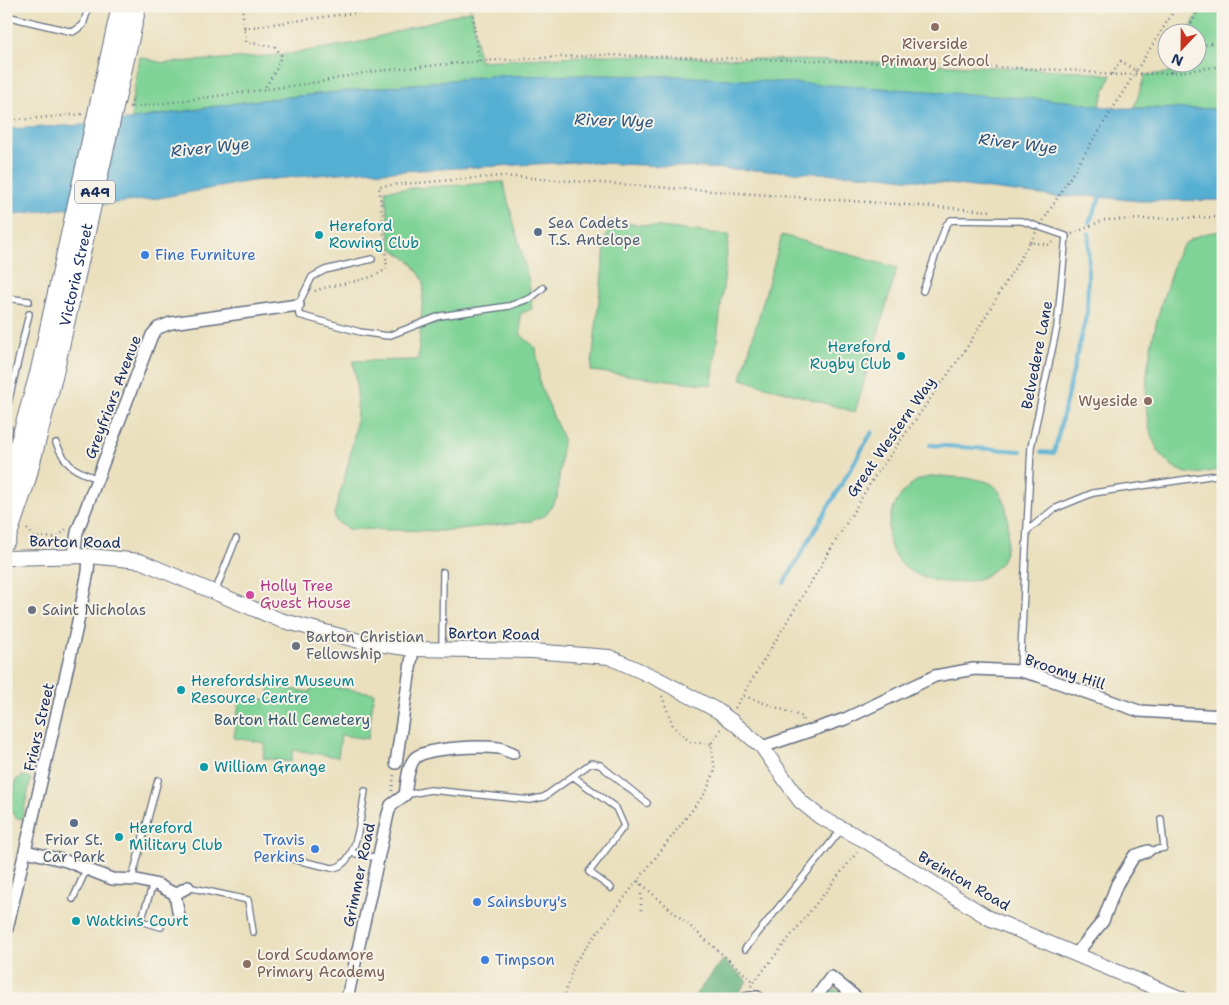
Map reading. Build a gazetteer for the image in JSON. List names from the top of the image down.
{
  "streets": {
    "highway": ["A49", "Victoria Street"],
    "street": [
      "Greyfriars Avenue",
      "Barton Road",
      "Broomy Hill",
      "Friars Street",
      "Grimmer Road",
      "Breinton Road"
    ],
    "lane": ["Belvedere Lane"],
    "path": ["Great Western Way"]
  },
  "crossings": [
    ["Belvedere Lane", "Broomy Hill"],
    ["Greyfriars Avenue", "Barton Road"],
    ["Great Western Way", "Barton Road"],
    ["Barton Road", "Broomy Hill"],
    ["Barton Road", "Friars Street"],
    ["Barton Road", "Breinton Road"],
    ["Broomy Hill", "Breinton Road"]
  ],
  "water": ["River Wye"],
  "parks": ["Barton Hall Cemetery"],
  "places": [
    "Riverside Primary School",
    "Sea Cadets T.S. Antelope",
    "Hereford Rowing Club",
    "Fine Furniture",
    "Hereford Rugby Club",
    "Wyeside",
    "Holly Tree Guest House",
    "Saint Nicholas",
    "Barton Christian Fellowship",
    "Herefordshire Museum Resource Centre",
    "William Grange",
    "Friar St. Car Park",
    "Hereford Military Club",
    "Travis Perkins",
    "Sainsbury's",
    "Watkins Court",
    "Timpson",
    "Lord Scudamore Primary Academy"
  ],
  "north": "bottom"
}
